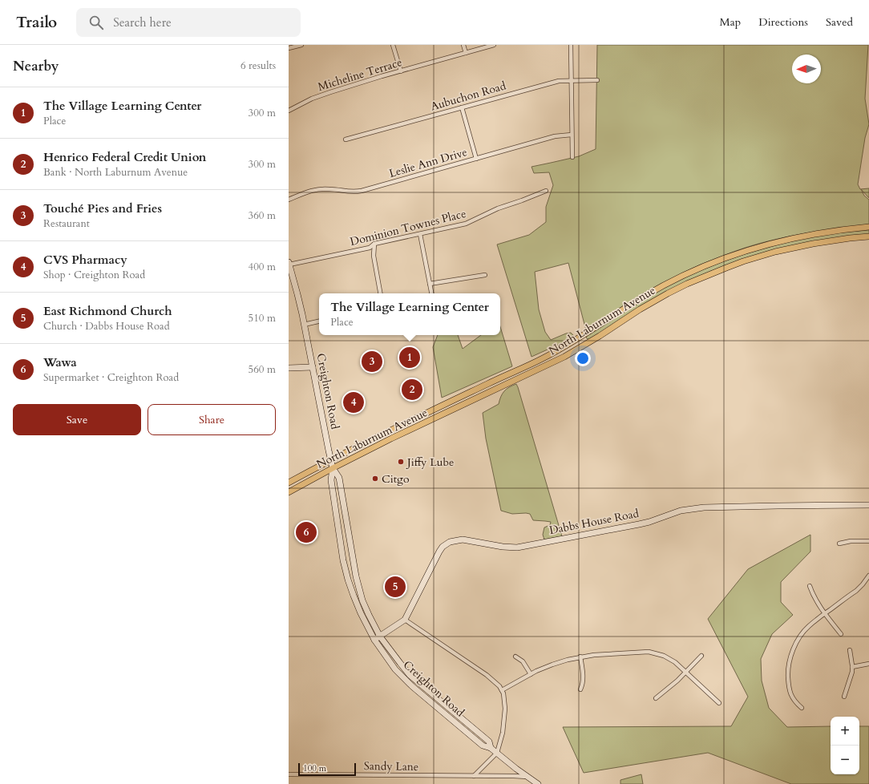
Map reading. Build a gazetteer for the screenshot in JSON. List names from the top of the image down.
{
  "streets": {
    "main road": ["North Laburnum Avenue", "Creighton Road", "Dabbs House Road"],
    "street": [
      "Micheline Terrace",
      "Aubuchon Road",
      "Leslie Ann Drive",
      "Dominion Townes Place",
      "Sandy Lane"
    ]
  },
  "crossings": [
    ["Dominion Townes Place", "Creighton Road"],
    ["North Laburnum Avenue", "Creighton Road"],
    ["Creighton Road", "Dabbs House Road"],
    ["Creighton Road", "Sandy Lane"]
  ],
  "places": ["Jiffy Lube", "Citgo"],
  "scale_bar": "100 m",
  "north": "left",
  "page": {
    "header": "Trailo",
    "search": "Search here",
    "nav": ["Map", "Directions", "Saved"],
    "heading": ["Nearby", "6 results"],
    "list": [
      {
        "mark": "1",
        "name": "The Village Learning Center",
        "note": "Place",
        "value": "300 m"
      },
      {
        "mark": "2",
        "name": "Henrico Federal Credit Union",
        "note": "Bank · North Laburnum Avenue",
        "value": "300 m"
      },
      {
        "mark": "3",
        "name": "Touché Pies and Fries",
        "note": "Restaurant",
        "value": "360 m"
      },
      {
        "mark": "4",
        "name": "CVS Pharmacy",
        "note": "Shop · Creighton Road",
        "value": "400 m"
      },
      {
        "mark": "5",
        "name": "East Richmond Church",
        "note": "Church · Dabbs House Road",
        "value": "510 m"
      },
      {
        "mark": "6",
        "name": "Wawa",
        "note": "Supermarket · Creighton Road",
        "value": "560 m"
      }
    ],
    "popup": ["The Village Learning Center", "Place"],
    "pins": [
      "1",
      "3",
      "2",
      "4",
      "6",
      "5"
    ],
    "buttons": ["Save", "Share"],
    "map_buttons": ["+", "−"],
    "scale": "100 m"
  }
}
